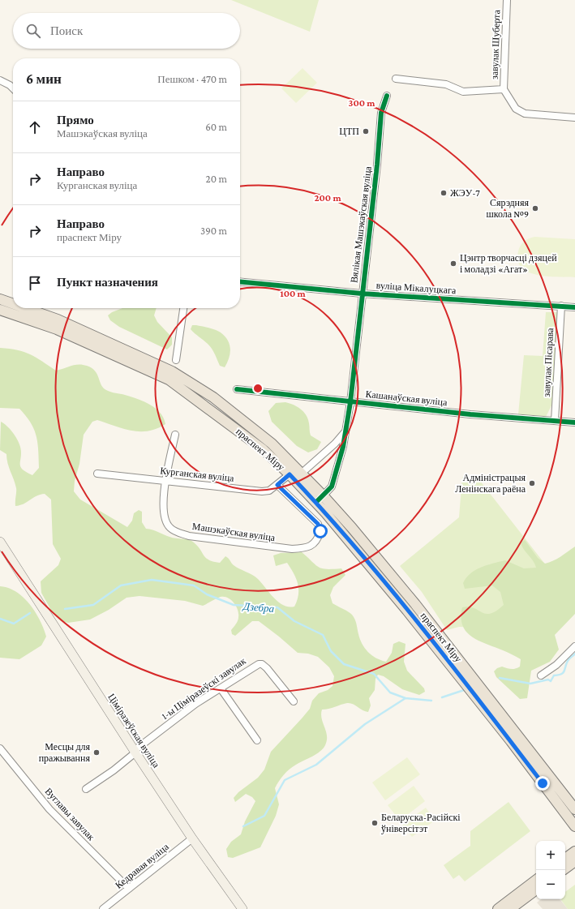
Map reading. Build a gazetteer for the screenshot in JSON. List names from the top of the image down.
{
  "streets": {
    "main road": ["праспект Міру", "Ціміразеўская вуліца"],
    "street": [
      "завулак Шуберта",
      "Вялікая Машэкаўская вуліца",
      "вуліца Мікалуцкага",
      "завулак Пісарава",
      "Кашанаўская вуліца",
      "Курганская вуліца",
      "Машэкаўская вуліца",
      "1-ы Ціміразеўскі завулак",
      "Вуглавы завулак",
      "Кедравая вуліца"
    ]
  },
  "crossings": [
    ["Вялікая Машэкаўская вуліца", "вуліца Мікалуцкага"],
    ["Вялікая Машэкаўская вуліца", "Кашанаўская вуліца"],
    ["Вялікая Машэкаўская вуліца", "праспект Міру"],
    ["Вялікая Машэкаўская вуліца", "Курганская вуліца"],
    ["вуліца Мікалуцкага", "завулак Пісарава"],
    ["завулак Пісарава", "Кашанаўская вуліца"],
    ["праспект Міру", "Курганская вуліца"],
    ["Курганская вуліца", "Машэкаўская вуліца"],
    ["1-ы Ціміразеўскі завулак", "Ціміразеўская вуліца"],
    ["Ціміразеўская вуліца", "Кедравая вуліца"],
    ["Вуглавы завулак", "Кедравая вуліца"]
  ],
  "water": ["Дзебра"],
  "places": [
    "ЦТП",
    "ЖЭУ-7",
    "Сярэдняя школа №9",
    "Цэнтр творчасці дзяцей і моладзі «Агат»",
    "Адміністрацыя Ленінскага раёна",
    "Месцы для пражывання",
    "Беларуска-Расійскі ўніверсітэт"
  ],
  "page": {
    "search": "Поиск",
    "heading": ["6 мин", "Пешком · 470 m"],
    "list": [
      ["Прямо", "Машэкаўская вуліца", "60 m"],
      ["Направо", "Курганская вуліца", "20 m"],
      ["Направо", "праспект Міру", "390 m"],
      "Пункт назначения"
    ],
    "map_buttons": ["+", "−"]
  },
  "rings": ["300 m", "200 m", "100 m"]
}
